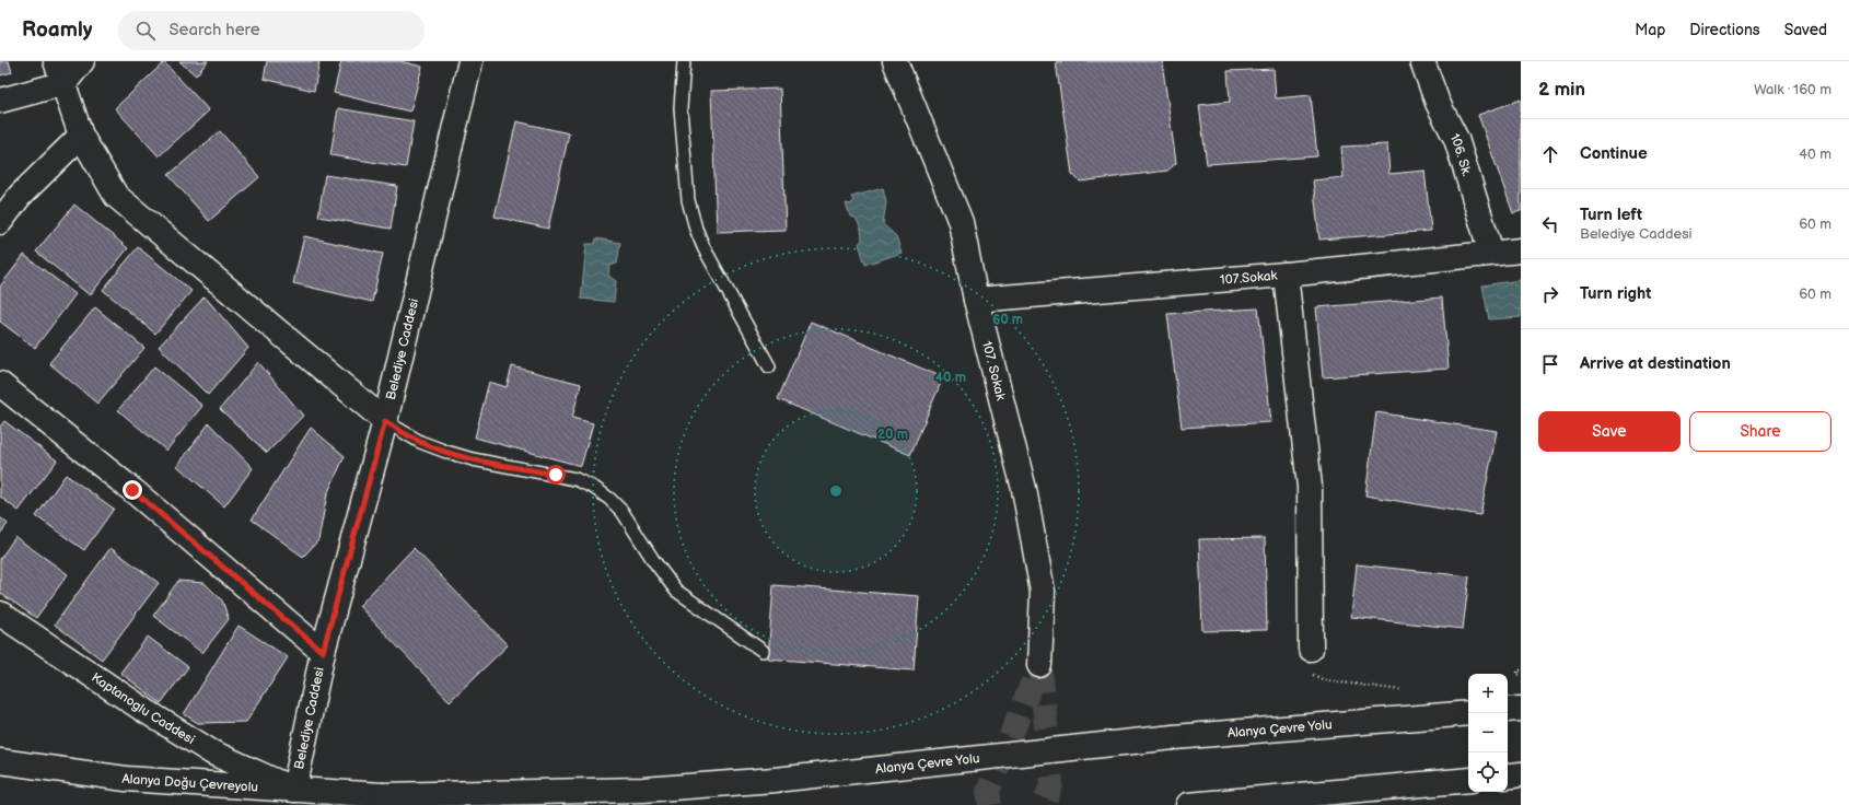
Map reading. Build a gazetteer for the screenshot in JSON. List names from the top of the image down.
{
  "streets": {
    "main road": [
      "106. Sk.",
      "107.Sokak",
      "Belediye Caddesi",
      "107. Sokak",
      "Kaptanoglu Caddesi",
      "Alanya Çevre Yolu",
      "Alanya Doğu Çevreyolu"
    ]
  },
  "crossings": [
    ["106. Sk.", "107.Sokak"],
    ["107.Sokak", "107. Sokak"],
    ["Belediye Caddesi", "Kaptanoglu Caddesi"],
    ["Belediye Caddesi", "Alanya Doğu Çevreyolu"],
    ["Kaptanoglu Caddesi", "Alanya Doğu Çevreyolu"],
    ["Alanya Çevre Yolu", "Alanya Doğu Çevreyolu"]
  ],
  "page": {
    "header": "Roamly",
    "search": "Search here",
    "nav": ["Map", "Directions", "Saved"],
    "heading": ["2 min", "Walk · 160 m"],
    "list": [
      ["Continue", "40 m"],
      ["Turn left", "Belediye Caddesi", "60 m"],
      ["Turn right", "60 m"],
      "Arrive at destination"
    ],
    "buttons": ["Save", "Share"],
    "map_buttons": ["+", "−"]
  },
  "rings": ["60 m", "40 m", "20 m"]
}
